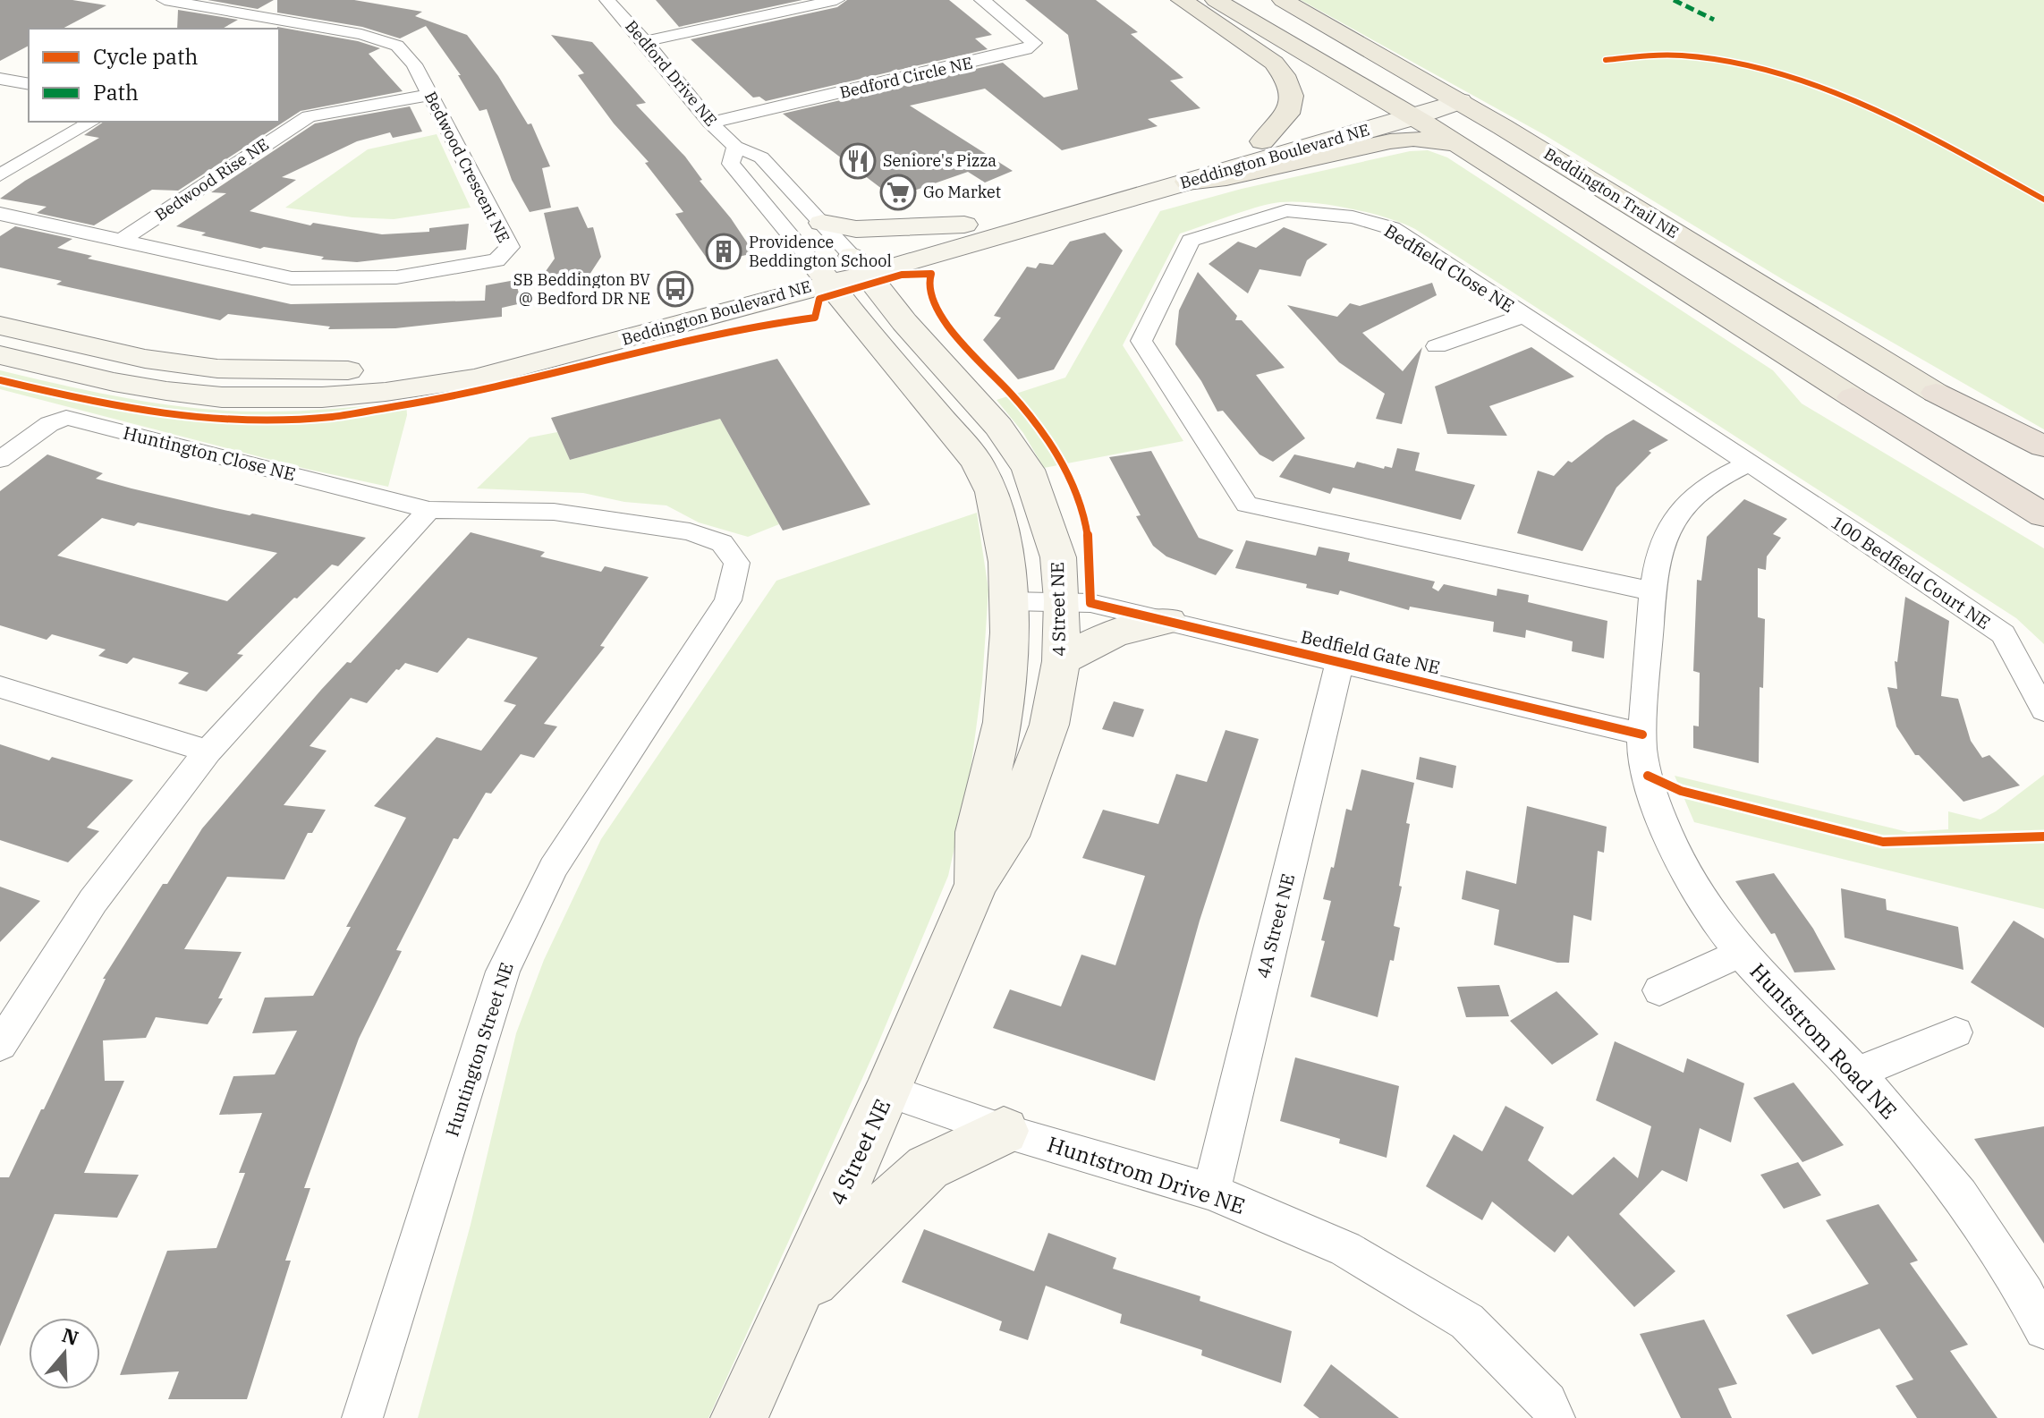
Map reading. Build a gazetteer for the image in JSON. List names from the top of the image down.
{
  "streets": {
    "main road": ["Beddington Boulevard NE", "4 Street NE"],
    "street": [
      "Bedford Drive NE",
      "Bedford Circle NE",
      "Bedwood Crescent NE",
      "Bedwood Rise NE",
      "Bedfield Close NE",
      "Huntington Close NE",
      "100 Bedfield Court NE",
      "Bedfield Gate NE",
      "4A Street NE",
      "Huntstrom Road NE",
      "Huntington Street NE",
      "Huntstrom Drive NE"
    ]
  },
  "crossings": [
    ["Bedford Drive NE", "Bedford Circle NE"],
    ["Bedford Drive NE", "Beddington Boulevard NE"],
    ["Bedford Drive NE", "4 Street NE"],
    ["Beddington Boulevard NE", "4 Street NE"],
    ["Bedwood Crescent NE", "Bedwood Rise NE"],
    ["Bedfield Close NE", "100 Bedfield Court NE"],
    ["Huntington Close NE", "Huntington Street NE"],
    ["4 Street NE", "Bedfield Gate NE"],
    ["4 Street NE", "Huntstrom Drive NE"],
    ["Bedfield Gate NE", "4A Street NE"],
    ["Bedfield Gate NE", "Huntstrom Road NE"],
    ["4A Street NE", "Huntstrom Drive NE"]
  ],
  "places": {
    "restaurant": ["Seniore's Pizza"],
    "supermarket": ["Go Market"],
    "building": ["Providence Beddington School"],
    "bus stop": ["SB Beddington BV @ Bedford DR NE"]
  },
  "legend": ["Cycle path", "Path"],
  "north": "top"
}
